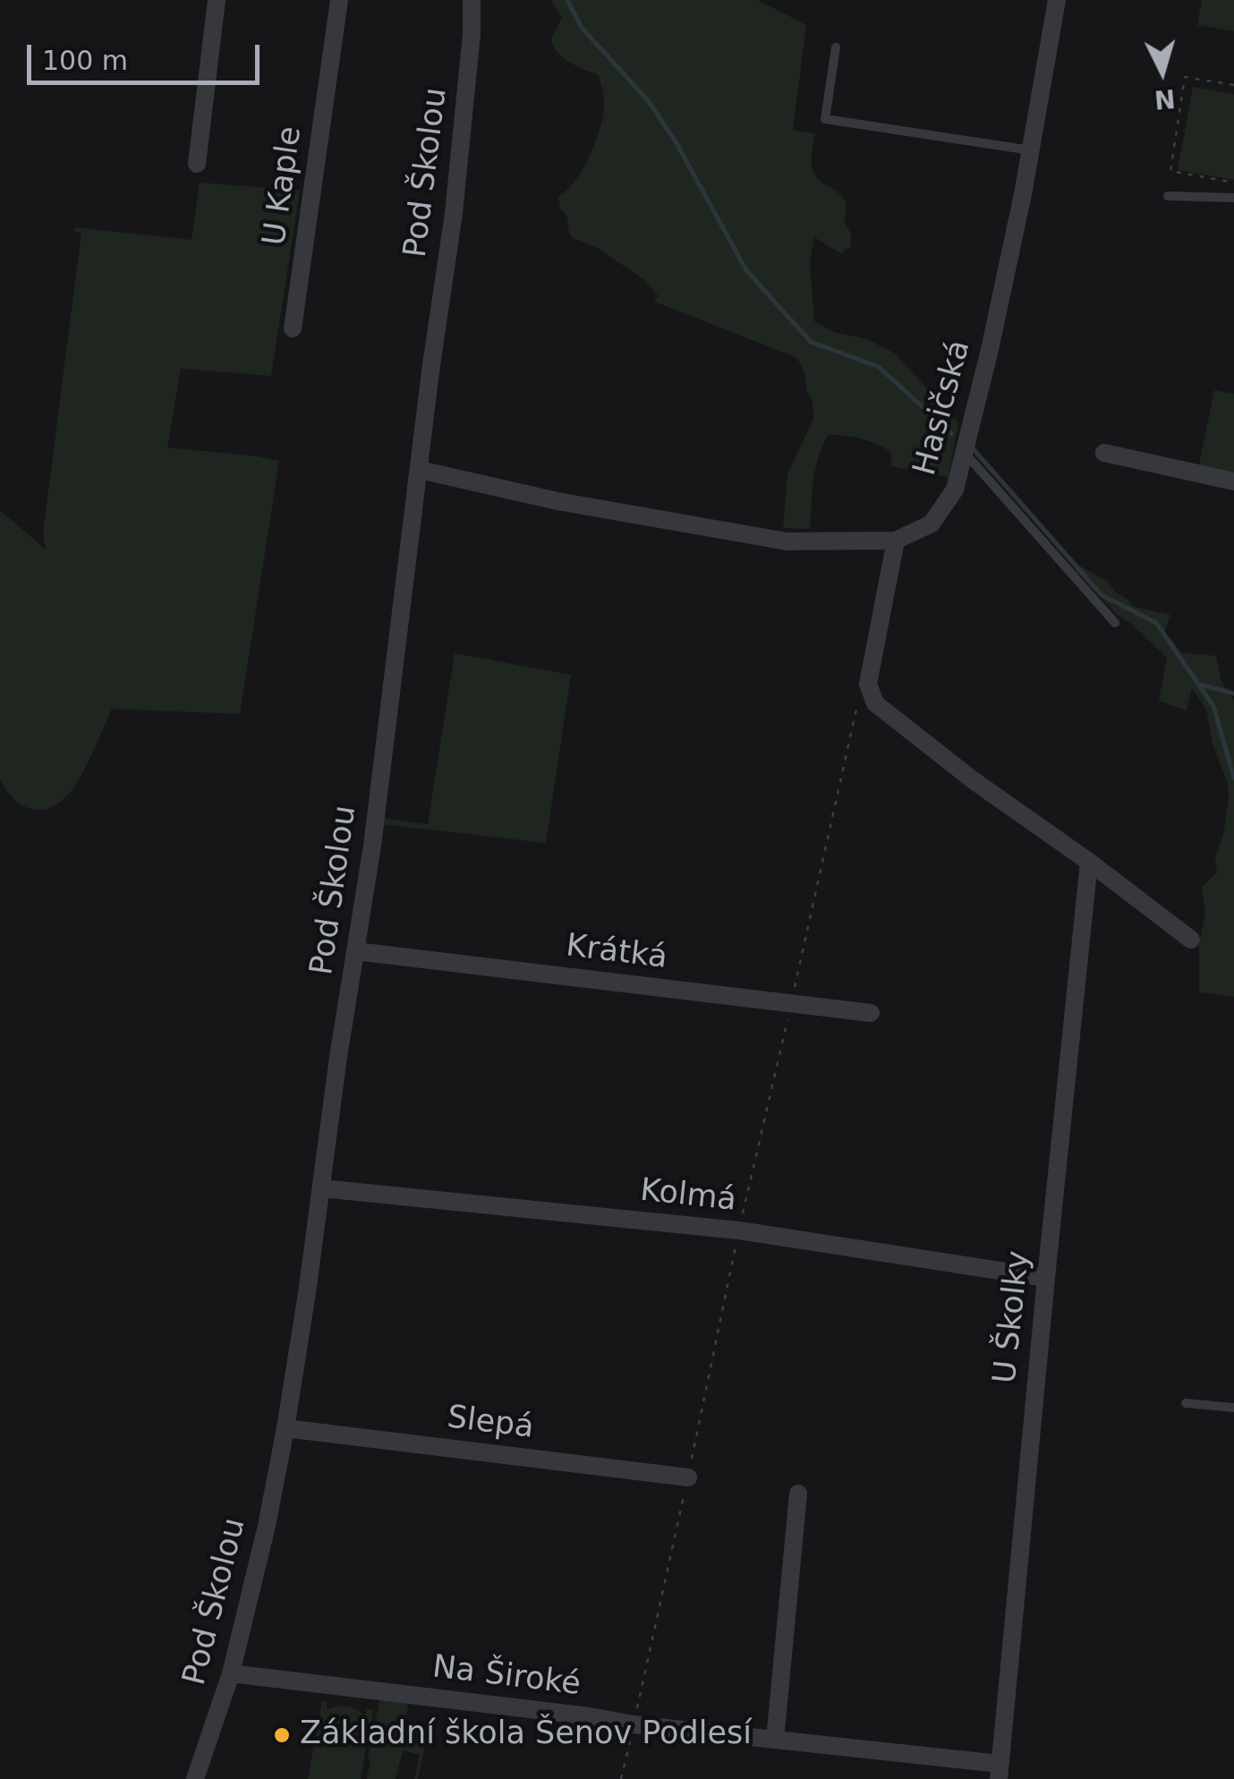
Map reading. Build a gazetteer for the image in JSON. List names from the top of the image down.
{
  "streets": {
    "street": [
      "Pod Školou",
      "U Kaple",
      "Hasičská",
      "Krátká",
      "Kolmá",
      "U Školky",
      "Slepá",
      "Na Široké"
    ]
  },
  "crossings": [
    ["Pod Školou", "Hasičská"],
    ["Pod Školou", "Krátká"],
    ["Pod Školou", "Kolmá"],
    ["Pod Školou", "Slepá"],
    ["Pod Školou", "Na Široké"],
    ["Kolmá", "U Školky"],
    ["U Školky", "Na Široké"]
  ],
  "places": ["Základní škola Šenov Podlesí"],
  "scale_bar": "100 m",
  "north": "bottom"
}
